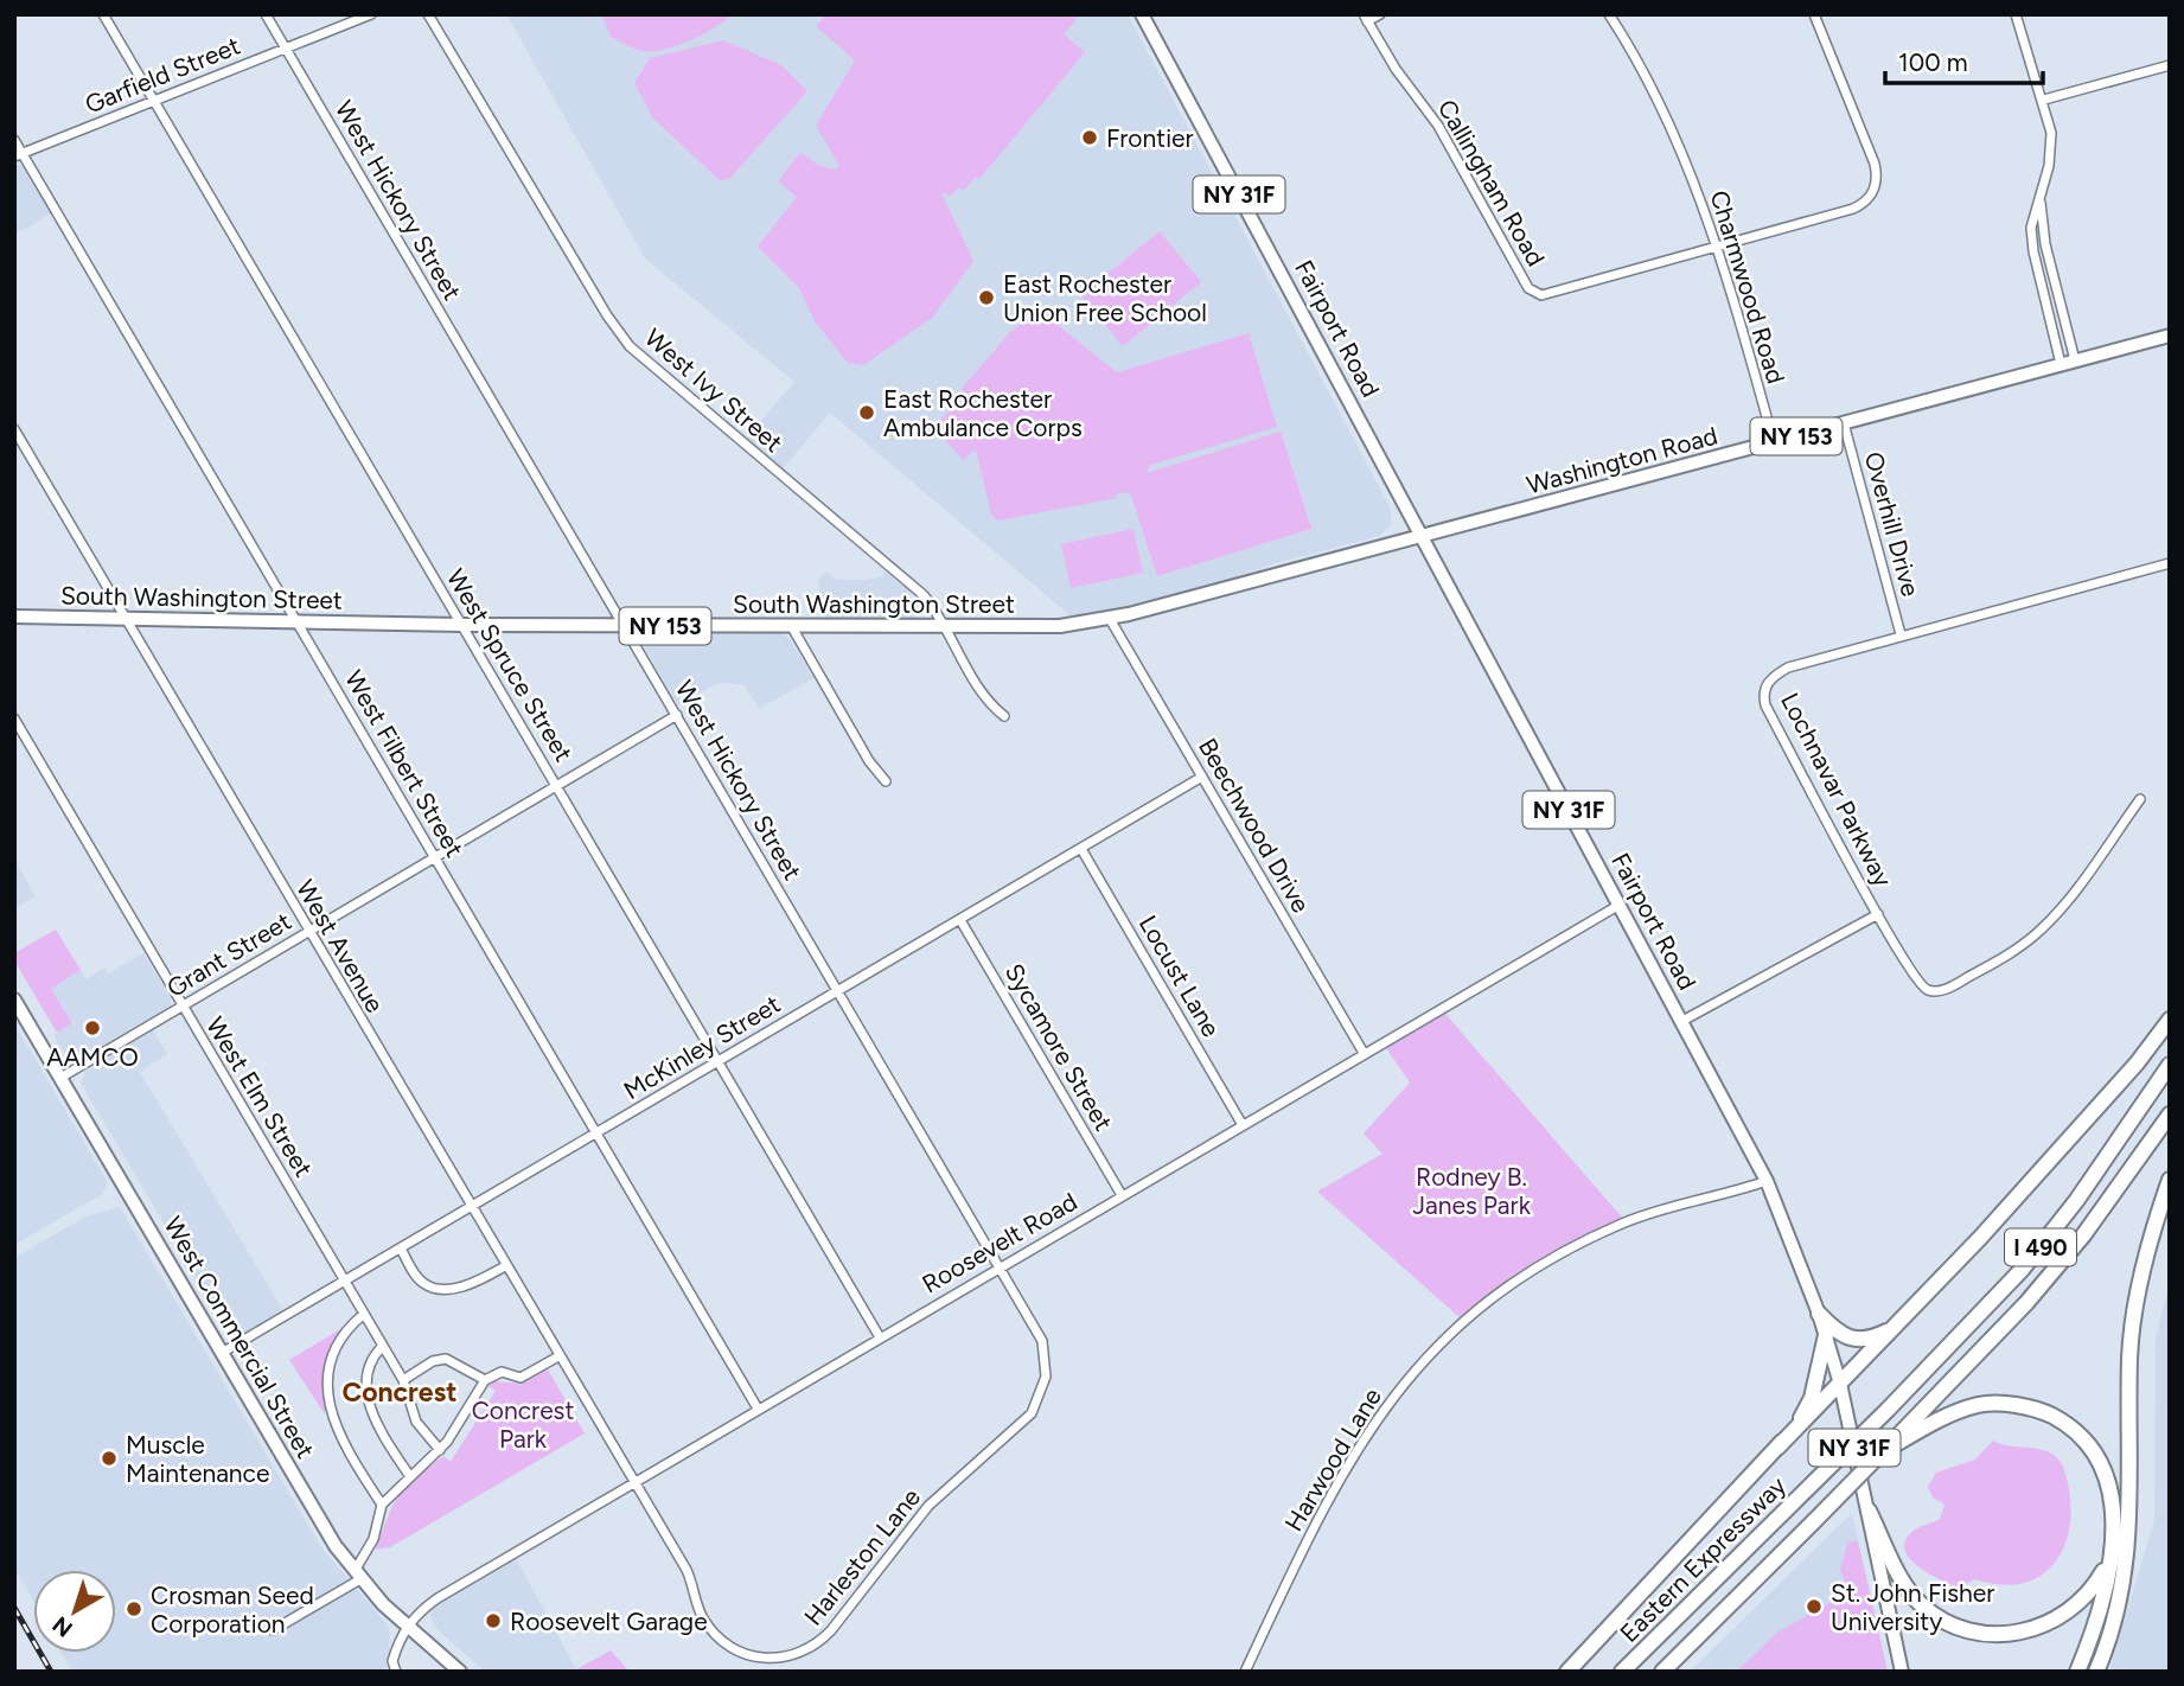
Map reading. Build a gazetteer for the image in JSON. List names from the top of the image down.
{
  "streets": {
    "highway": ["I 490", "Eastern Expressway"],
    "main road": [
      "NY 31F",
      "Fairport Road",
      "NY 153",
      "Washington Road",
      "South Washington Street",
      "West Commercial Street"
    ],
    "street": [
      "Garfield Street",
      "Callingham Road",
      "West Hickory Street",
      "Charmwood Road",
      "West Ivy Street",
      "Overhill Drive",
      "West Spruce Street",
      "West Filbert Street",
      "Lochnavar Parkway",
      "Beechwood Drive",
      "West Avenue",
      "Grant Street",
      "Locust Lane",
      "McKinley Street",
      "Sycamore Street",
      "West Elm Street",
      "Roosevelt Road",
      "Harwood Lane",
      "Harleston Lane"
    ]
  },
  "crossings": [
    ["Garfield Street", "West Hickory Street"],
    ["Garfield Street", "West Spruce Street"],
    ["Garfield Street", "West Filbert Street"],
    ["Callingham Road", "Charmwood Road"],
    ["West Hickory Street", "South Washington Street"],
    ["West Hickory Street", "Grant Street"],
    ["West Hickory Street", "McKinley Street"],
    ["West Hickory Street", "Roosevelt Road"],
    ["West Hickory Street", "Harleston Lane"],
    ["Charmwood Road", "Washington Road"],
    ["Fairport Road", "Washington Road"],
    ["Fairport Road", "South Washington Street"],
    ["Fairport Road", "Lochnavar Parkway"],
    ["Fairport Road", "Roosevelt Road"],
    ["Fairport Road", "Harwood Lane"],
    ["West Ivy Street", "South Washington Street"],
    ["Washington Road", "Overhill Drive"],
    ["Washington Road", "South Washington Street"],
    ["Overhill Drive", "Lochnavar Parkway"],
    ["South Washington Street", "West Spruce Street"],
    ["South Washington Street", "West Filbert Street"],
    ["South Washington Street", "Beechwood Drive"],
    ["South Washington Street", "West Avenue"],
    ["West Spruce Street", "Grant Street"],
    ["West Spruce Street", "McKinley Street"],
    ["West Spruce Street", "Roosevelt Road"],
    ["West Filbert Street", "Grant Street"],
    ["West Filbert Street", "McKinley Street"],
    ["West Filbert Street", "Roosevelt Road"],
    ["Beechwood Drive", "McKinley Street"],
    ["Beechwood Drive", "Roosevelt Road"],
    ["West Avenue", "Grant Street"],
    ["West Avenue", "McKinley Street"],
    ["West Avenue", "Roosevelt Road"],
    ["West Avenue", "Harleston Lane"],
    ["Grant Street", "West Elm Street"],
    ["Grant Street", "West Commercial Street"],
    ["Locust Lane", "McKinley Street"],
    ["Locust Lane", "Roosevelt Road"],
    ["McKinley Street", "Sycamore Street"],
    ["McKinley Street", "West Elm Street"],
    ["McKinley Street", "West Commercial Street"],
    ["Sycamore Street", "Roosevelt Road"],
    ["Roosevelt Road", "West Commercial Street"],
    ["Roosevelt Road", "Harleston Lane"]
  ],
  "districts": ["Concrest"],
  "parks": ["Rodney B. Janes Park", "Concrest Park"],
  "places": [
    "Frontier",
    "East Rochester Union Free School",
    "East Rochester Ambulance Corps",
    "AAMCO",
    "Muscle Maintenance",
    "St. John Fisher University",
    "Crosman Seed Corporation",
    "Roosevelt Garage"
  ],
  "scale_bar": "100 m",
  "north": "bottom left"
}
